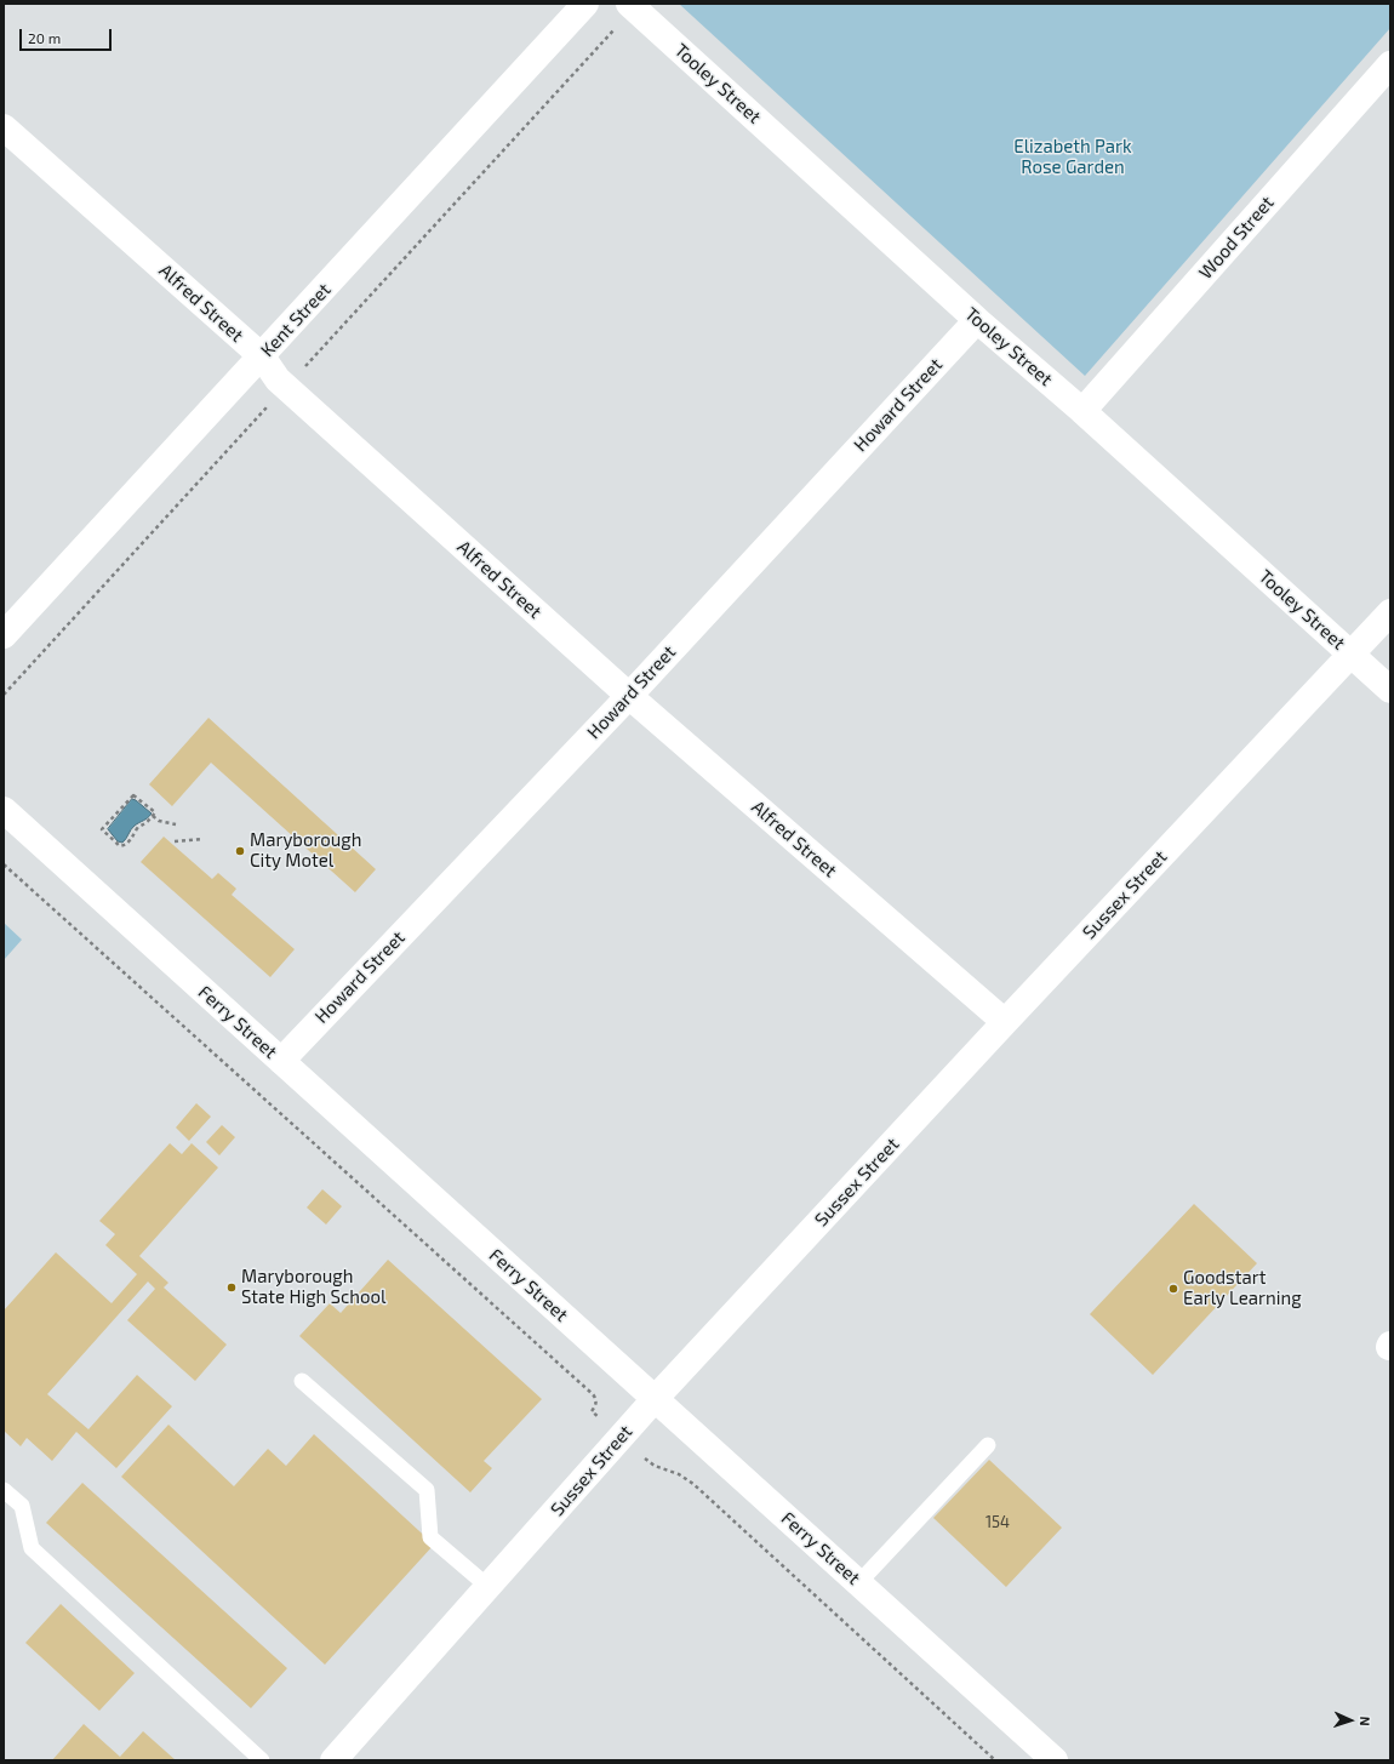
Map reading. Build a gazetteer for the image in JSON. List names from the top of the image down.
{
  "streets": {
    "street": [
      "Tooley Street",
      "Wood Street",
      "Alfred Street",
      "Kent Street",
      "Howard Street",
      "Sussex Street",
      "Ferry Street"
    ]
  },
  "crossings": [
    ["Tooley Street", "Wood Street"],
    ["Tooley Street", "Howard Street"],
    ["Tooley Street", "Sussex Street"],
    ["Alfred Street", "Kent Street"],
    ["Alfred Street", "Howard Street"],
    ["Alfred Street", "Sussex Street"],
    ["Howard Street", "Ferry Street"],
    ["Sussex Street", "Ferry Street"]
  ],
  "parks": ["Elizabeth Park Rose Garden"],
  "places": ["Maryborough City Motel", "Maryborough State High School", "Goodstart Early Learning"],
  "house_numbers": ["154"],
  "scale_bar": "20 m",
  "north": "right"
}
